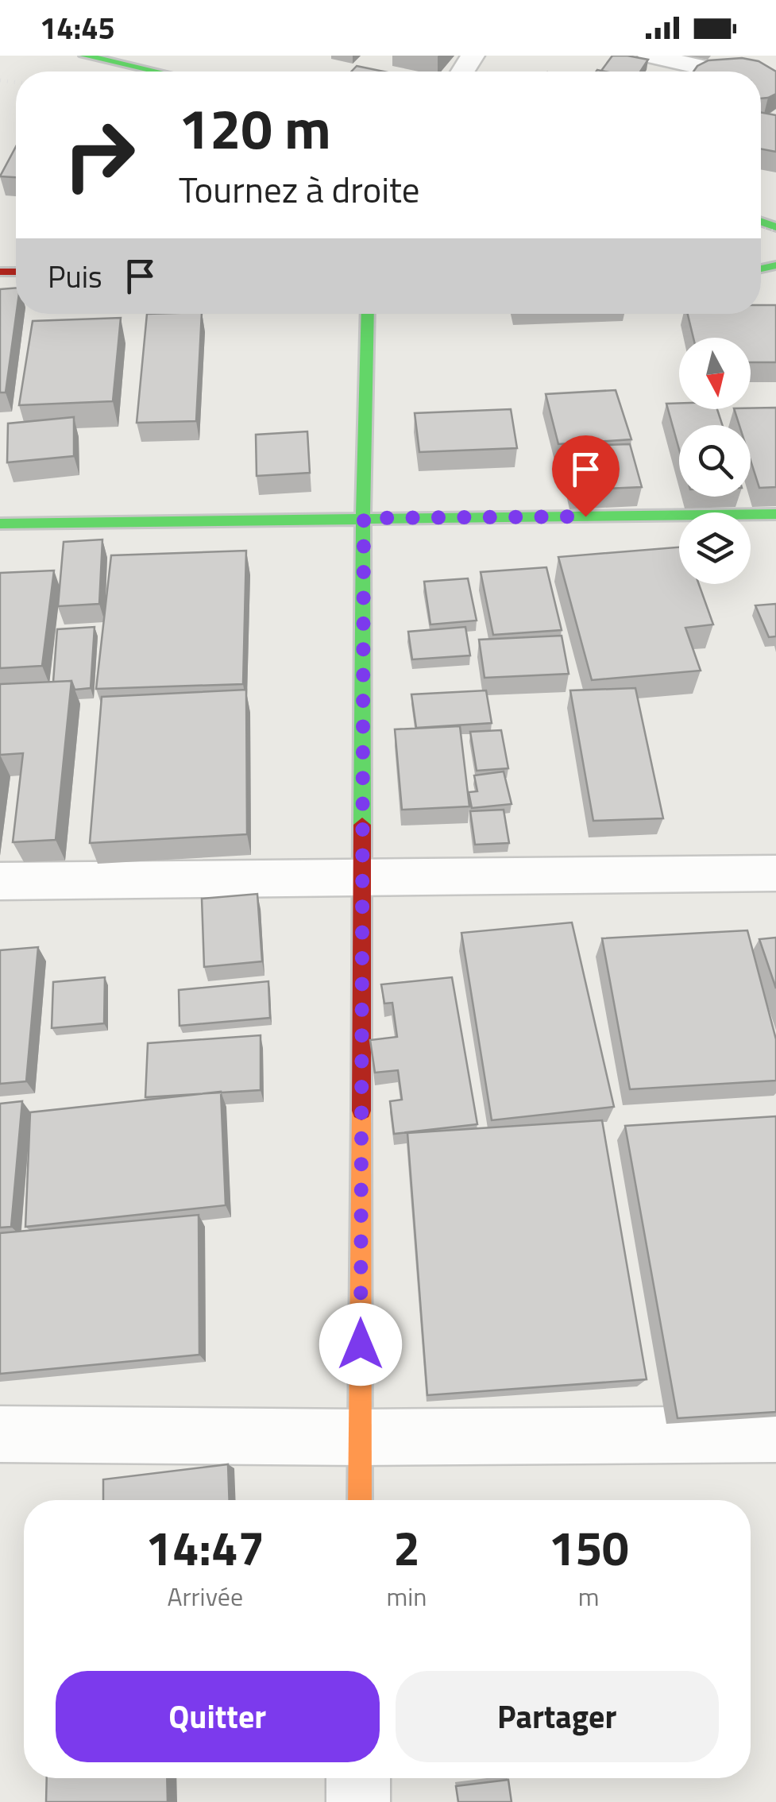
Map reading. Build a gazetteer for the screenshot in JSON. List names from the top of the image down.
{
  "north": "bottom",
  "page": {
    "status": "14:45",
    "turn": ["120 m", "Tournez à droite"],
    "then": "Puis",
    "eta": [
      "14:47",
      "Arrivée",
      "2",
      "min",
      "150",
      "m"
    ],
    "buttons": ["Quitter", "Partager"]
  }
}
